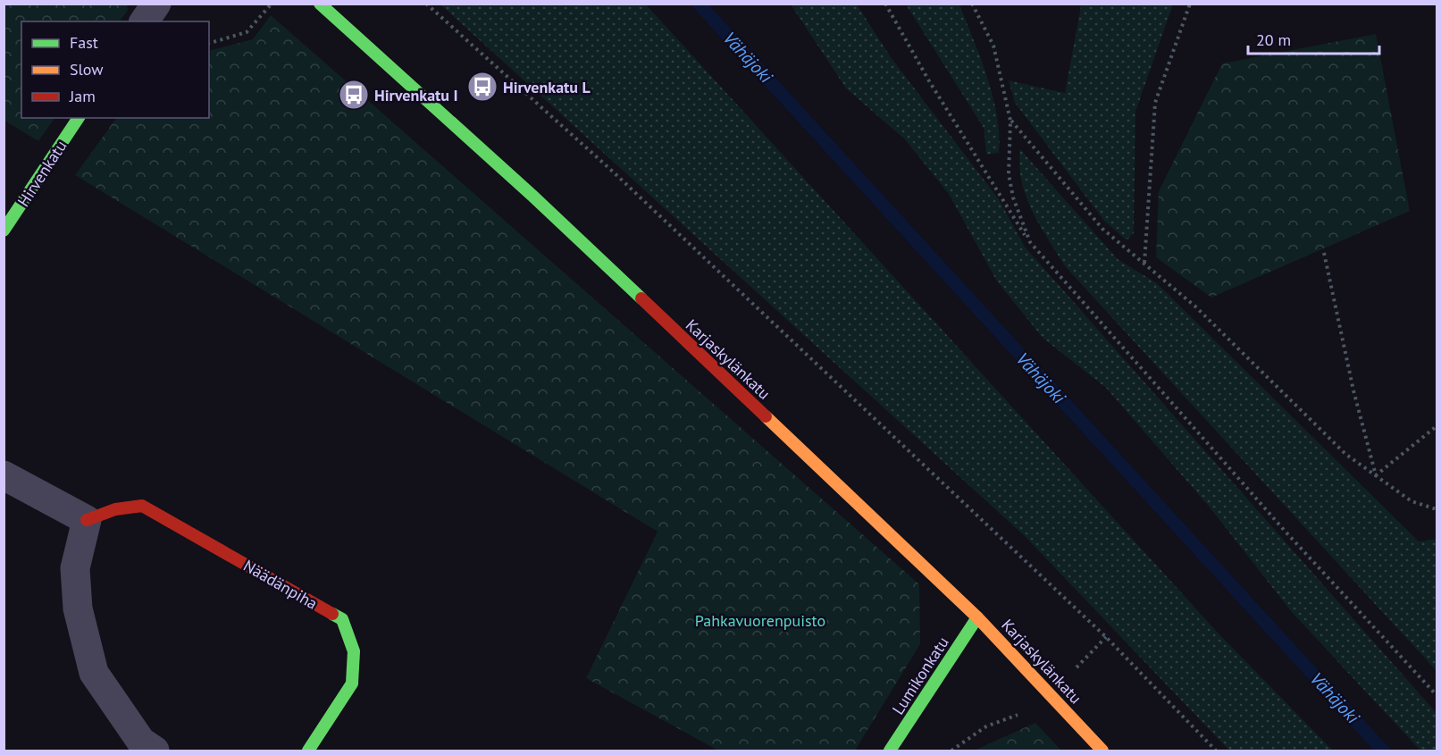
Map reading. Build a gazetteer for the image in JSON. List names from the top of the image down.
{
  "streets": {
    "street": [
      "Hirvenkatu",
      "Karjaskylänkatu",
      "Näädänpiha",
      "Lumikonkatu"
    ]
  },
  "crossings": [
    ["Karjaskylänkatu", "Lumikonkatu"]
  ],
  "water": ["Vähäjoki"],
  "parks": ["Pahkavuorenpuisto"],
  "places": {
    "bus stop": ["Hirvenkatu L", "Hirvenkatu I"]
  },
  "legend": ["Fast", "Slow", "Jam"],
  "scale_bar": "20 m"
}
